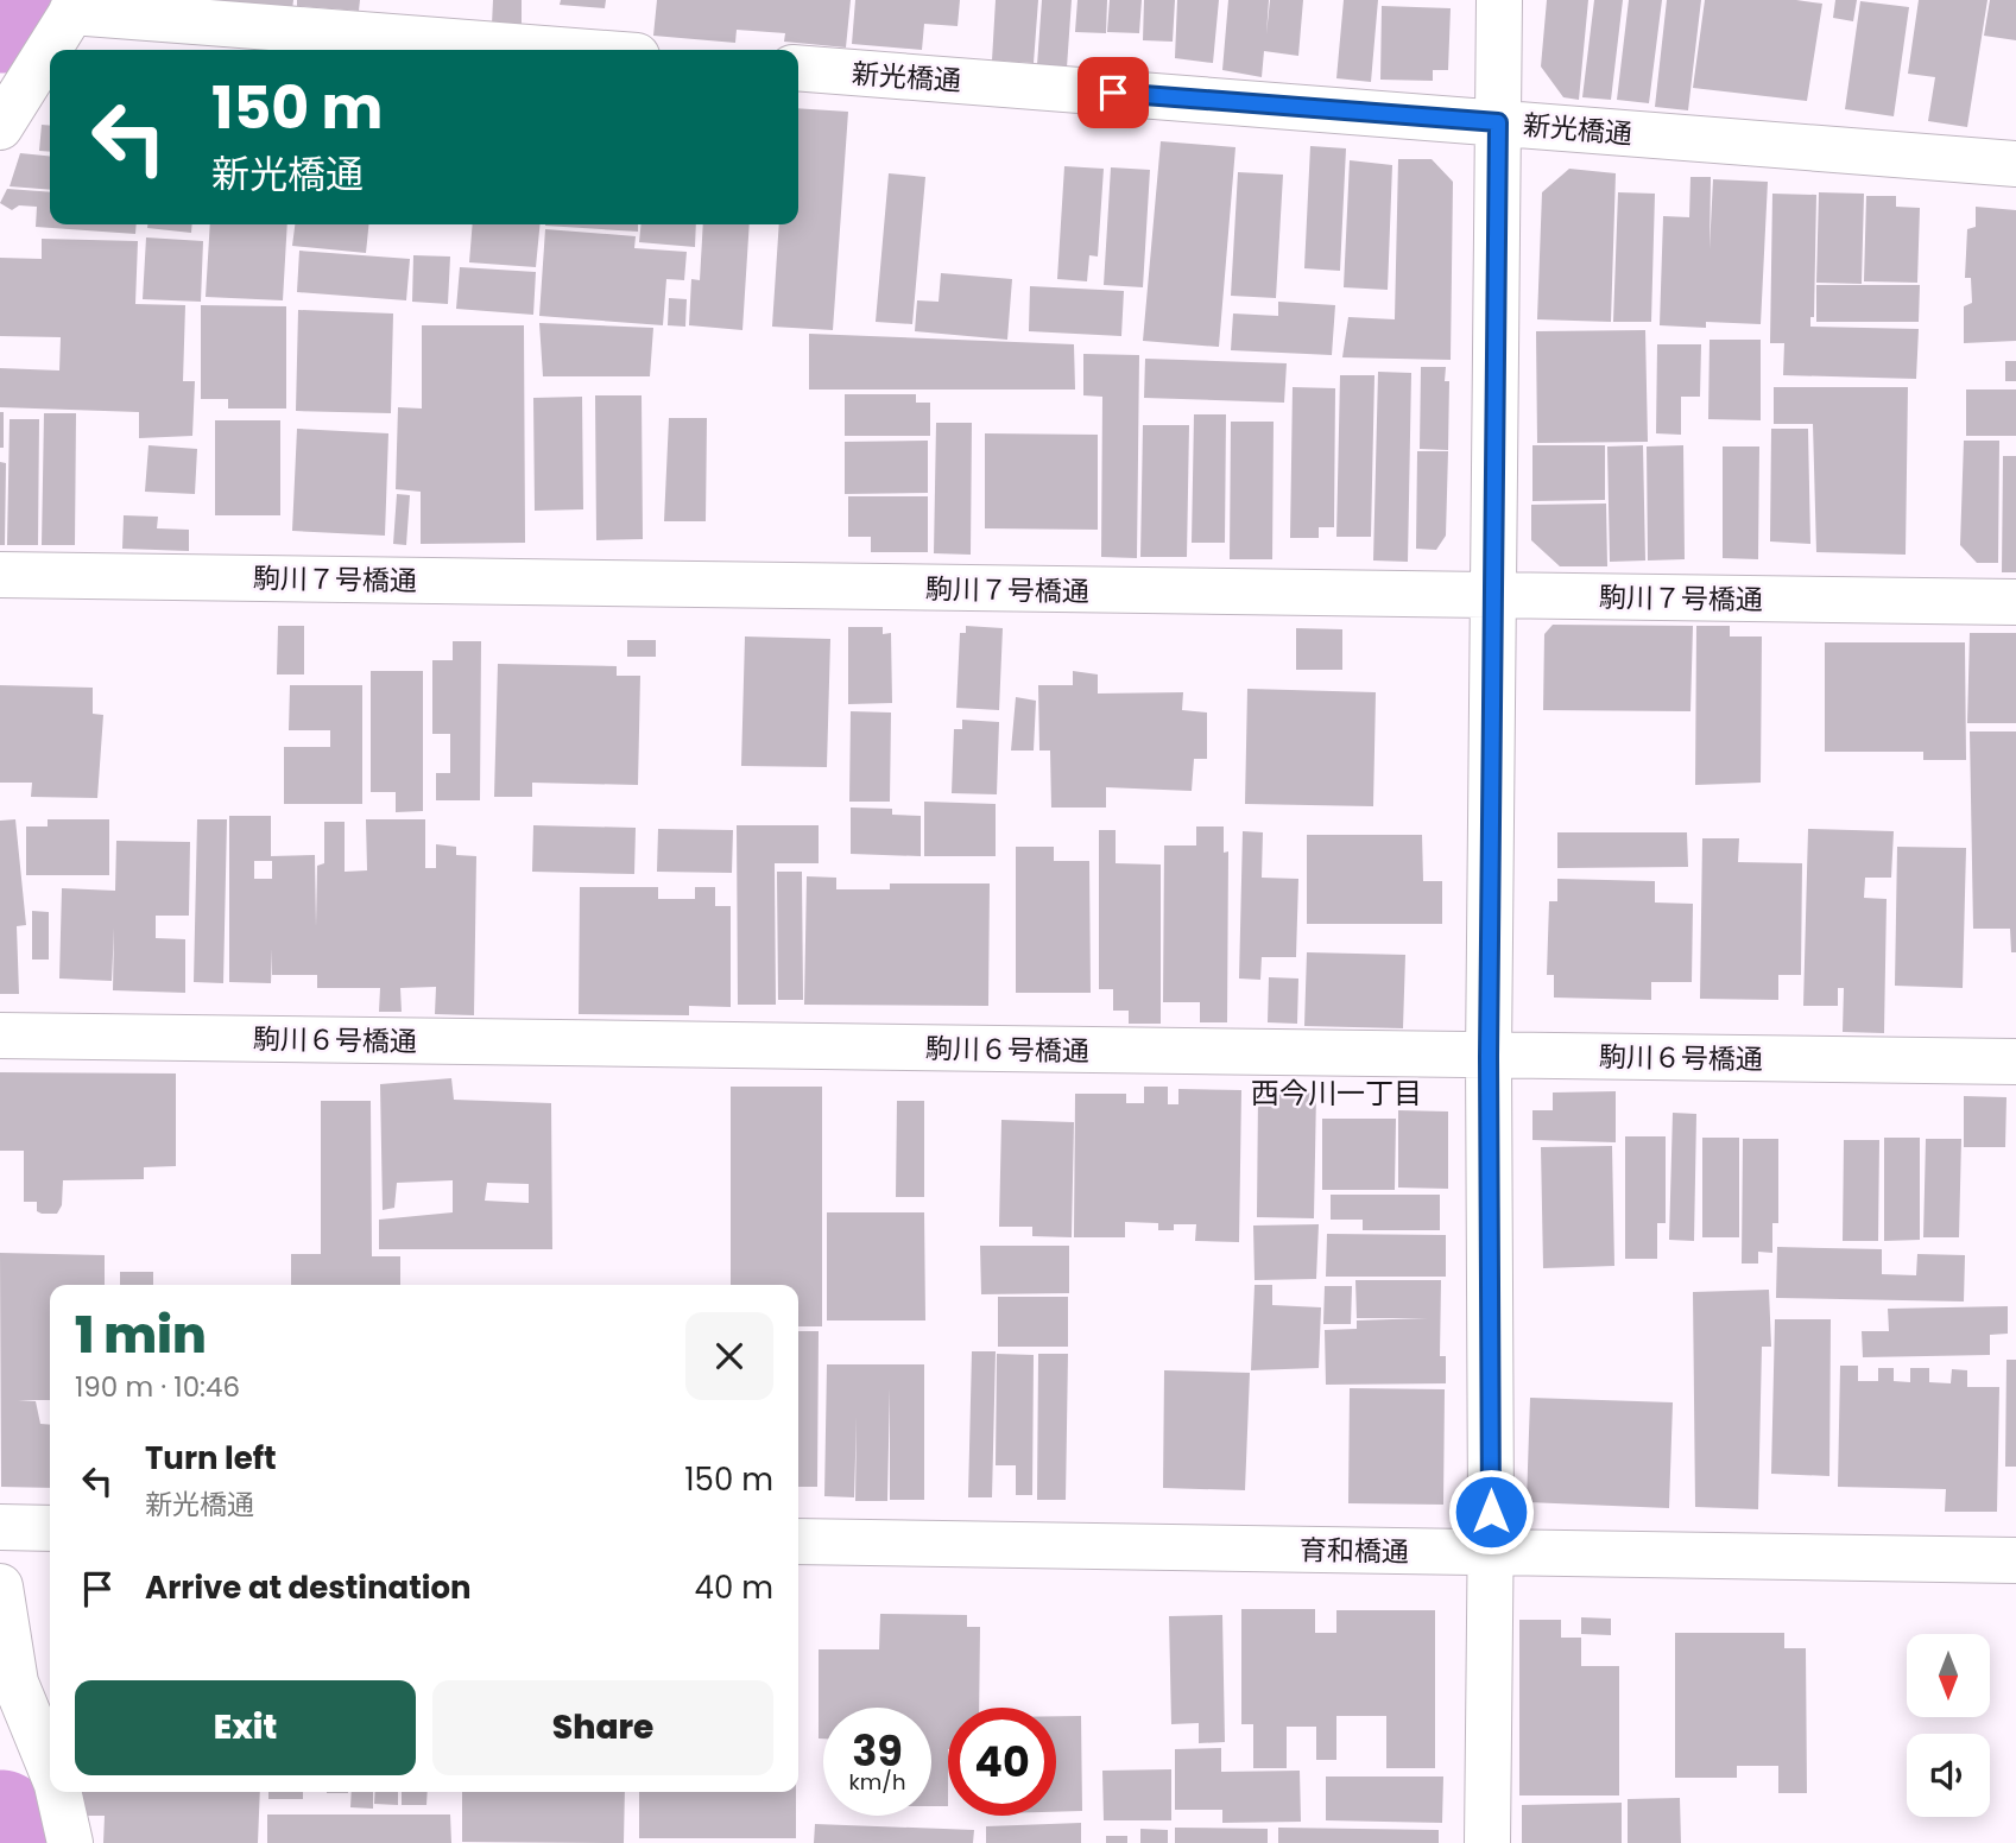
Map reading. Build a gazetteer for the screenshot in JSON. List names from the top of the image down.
{
  "streets": {
    "street": [
      "新光橋通",
      "駒川７号橋通",
      "駒川６号橋通",
      "育和橋通"
    ]
  },
  "districts": ["西今川一丁目"],
  "north": "bottom",
  "page": {
    "turn": ["150 m", "新光橋通"],
    "heading": ["1 min", "190 m · 10:46"],
    "list": [
      {
        "name": "Turn left",
        "note": "新光橋通",
        "value": "150 m"
      },
      {
        "name": "Arrive at destination",
        "value": "40 m"
      }
    ],
    "buttons": ["Exit", "Share"],
    "speed": "39 km/h",
    "limit": "40"
  }
}
